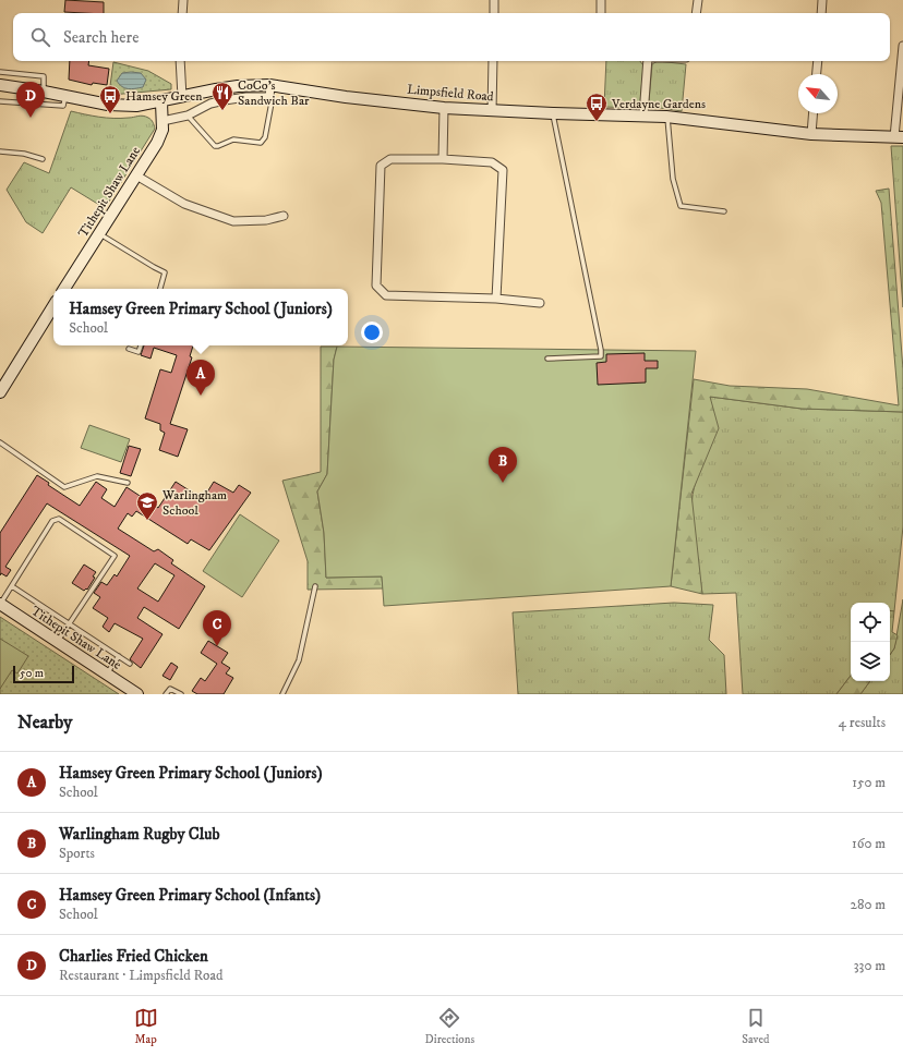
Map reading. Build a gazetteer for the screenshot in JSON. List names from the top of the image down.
{
  "streets": {
    "main road": ["Limpsfield Road", "Tithepit Shaw Lane"]
  },
  "crossings": [
    ["Limpsfield Road", "Tithepit Shaw Lane"]
  ],
  "places": {
    "restaurant": ["CoCo's Sandwich Bar"],
    "bus stop": ["Hamsey Green", "Verdayne Gardens"],
    "school or university": ["Warlingham School"]
  },
  "scale_bar": "50 m",
  "north": "top left",
  "page": {
    "search": "Search here",
    "pins": [
      "D",
      "A",
      "B",
      "C"
    ],
    "popup": ["Hamsey Green Primary School (Juniors)", "School"],
    "scale": "50 m",
    "heading": ["Nearby", "4 results"],
    "list": [
      {
        "mark": "A",
        "name": "Hamsey Green Primary School (Juniors)",
        "note": "School",
        "value": "150 m"
      },
      {
        "mark": "B",
        "name": "Warlingham Rugby Club",
        "note": "Sports",
        "value": "160 m"
      },
      {
        "mark": "C",
        "name": "Hamsey Green Primary School (Infants)",
        "note": "School",
        "value": "280 m"
      },
      {
        "mark": "D",
        "name": "Charlies Fried Chicken",
        "note": "Restaurant · Limpsfield Road",
        "value": "330 m"
      }
    ],
    "nav": ["Map", "Directions", "Saved"]
  }
}
